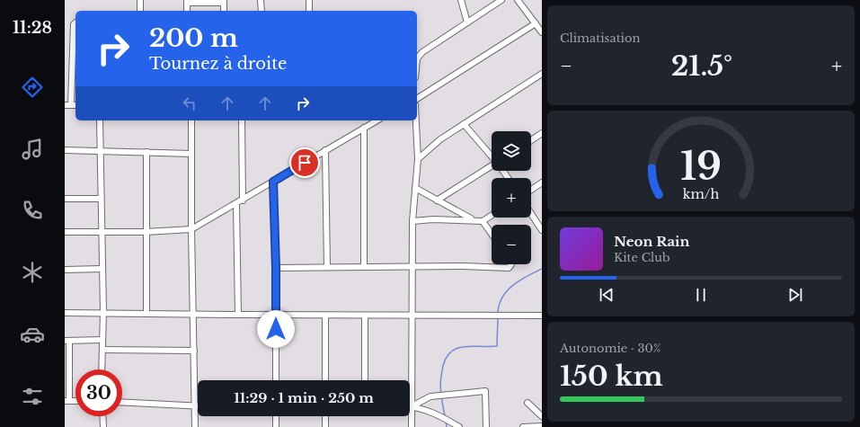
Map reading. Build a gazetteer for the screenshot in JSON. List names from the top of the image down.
{
  "page": {
    "tabs": "11:28",
    "tile": [
      "Climatisation",
      ["Autonomie · 30%", "150 km"]
    ],
    "turn": ["200 m", "Tournez à droite"],
    "heat": ["−", "21.5°", "+"],
    "map_buttons": ["+", "−"],
    "song": ["Neon Rain", "Kite Club"],
    "limit": "30",
    "trip": "11:29 · 1 min · 250 m",
    "gauge": ["19", "km/h"]
  }
}
